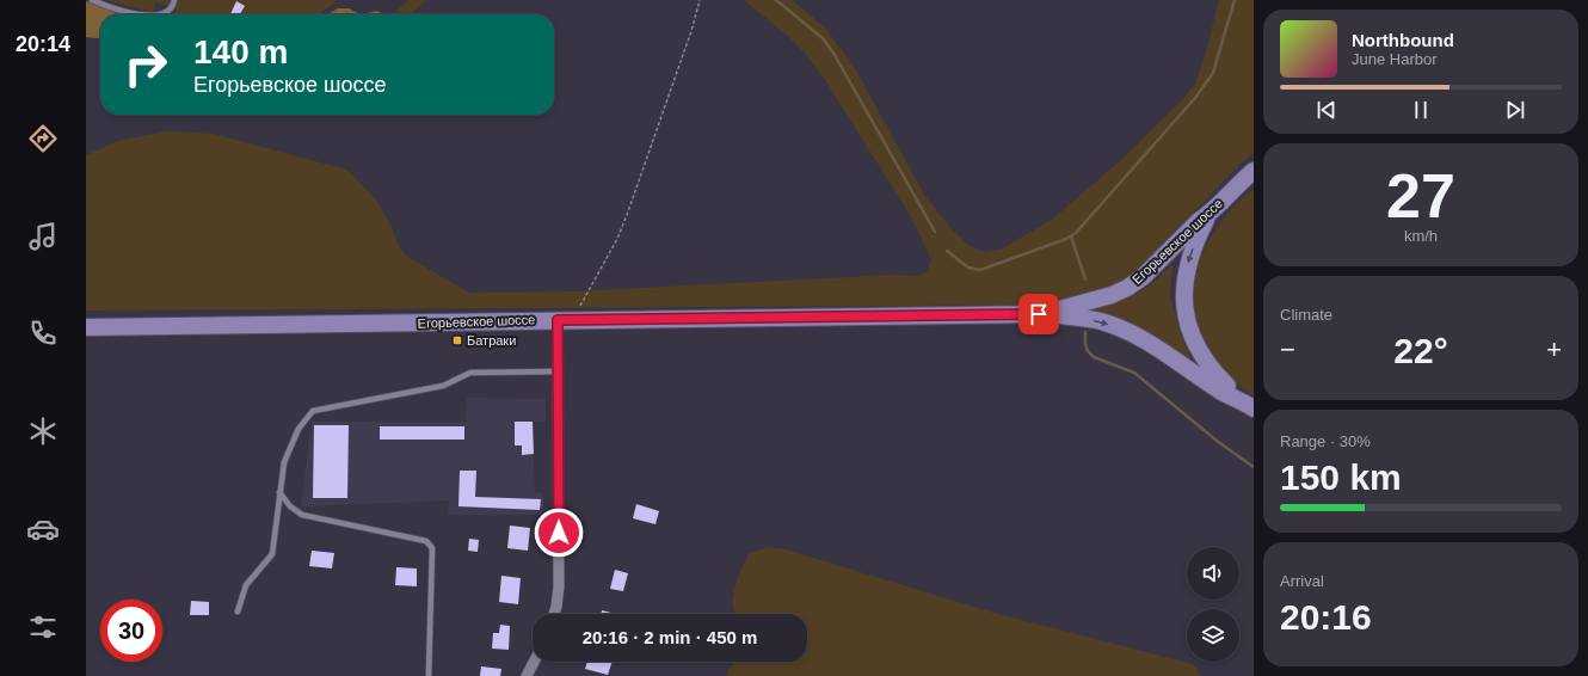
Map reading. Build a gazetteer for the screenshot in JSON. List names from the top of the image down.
{
  "streets": {
    "main road": ["Егорьевское шоссе"]
  },
  "places": {
    "transit": ["Батраки"]
  },
  "page": {
    "tabs": "20:14",
    "turn": ["140 m", "Егорьевское шоссе"],
    "song": ["Northbound", "June Harbor"],
    "tile": [
      ["27", "km/h"],
      "Climate",
      ["Range · 30%", "150 km"],
      ["Arrival", "20:16"]
    ],
    "heat": ["−", "22°", "+"],
    "limit": "30",
    "trip": "20:16 · 2 min · 450 m"
  }
}
